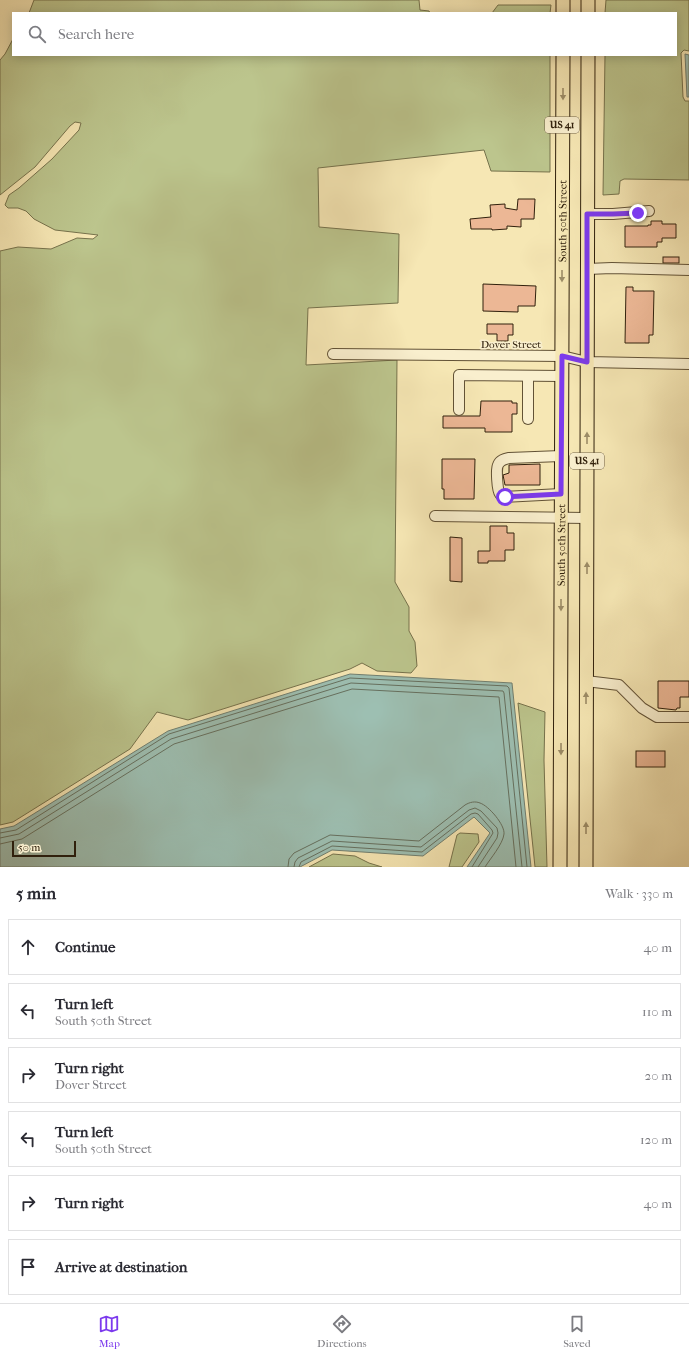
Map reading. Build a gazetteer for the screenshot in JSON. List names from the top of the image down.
{
  "streets": {
    "main road": ["US 41", "South 50th Street"],
    "street": ["Dover Street"]
  },
  "crossings": [
    ["US 41", "Dover Street"],
    ["South 50th Street", "Dover Street"]
  ],
  "scale_bar": "50 m",
  "page": {
    "search": "Search here",
    "scale": "50 m",
    "heading": ["5 min", "Walk · 330 m"],
    "list": [
      ["Continue", "40 m"],
      ["Turn left", "South 50th Street", "110 m"],
      ["Turn right", "Dover Street", "20 m"],
      ["Turn left", "South 50th Street", "120 m"],
      ["Turn right", "40 m"],
      "Arrive at destination"
    ],
    "nav": ["Map", "Directions", "Saved"]
  }
}
